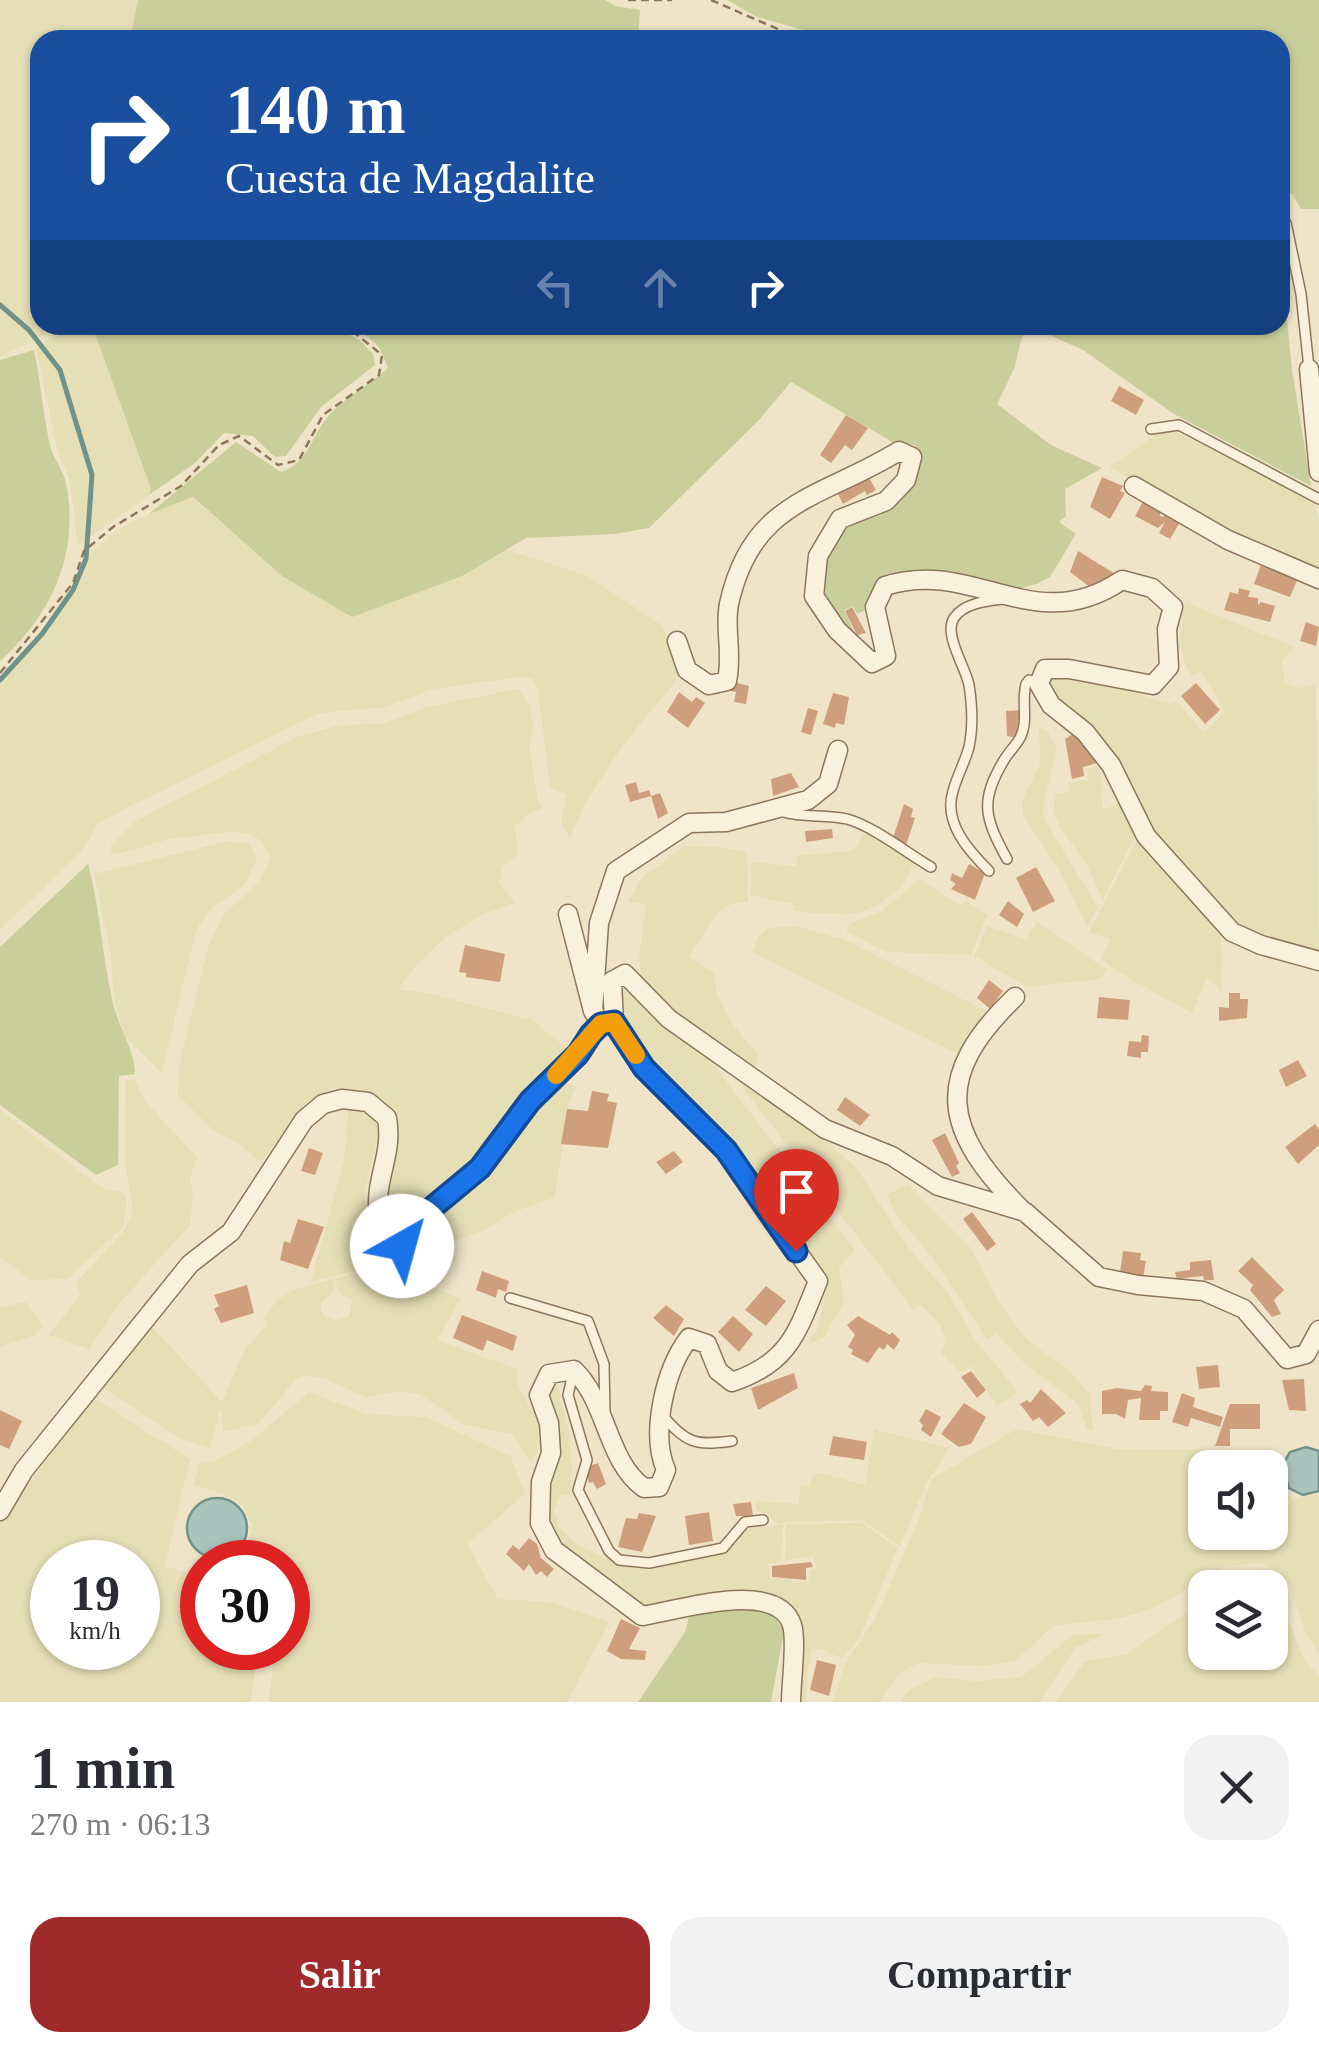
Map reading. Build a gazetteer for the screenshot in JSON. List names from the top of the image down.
{
  "page": {
    "turn": ["140 m", "Cuesta de Magdalite"],
    "speed": "19 km/h",
    "limit": "30",
    "heading": ["1 min", "270 m · 06:13"],
    "buttons": ["Salir", "Compartir"]
  }
}
